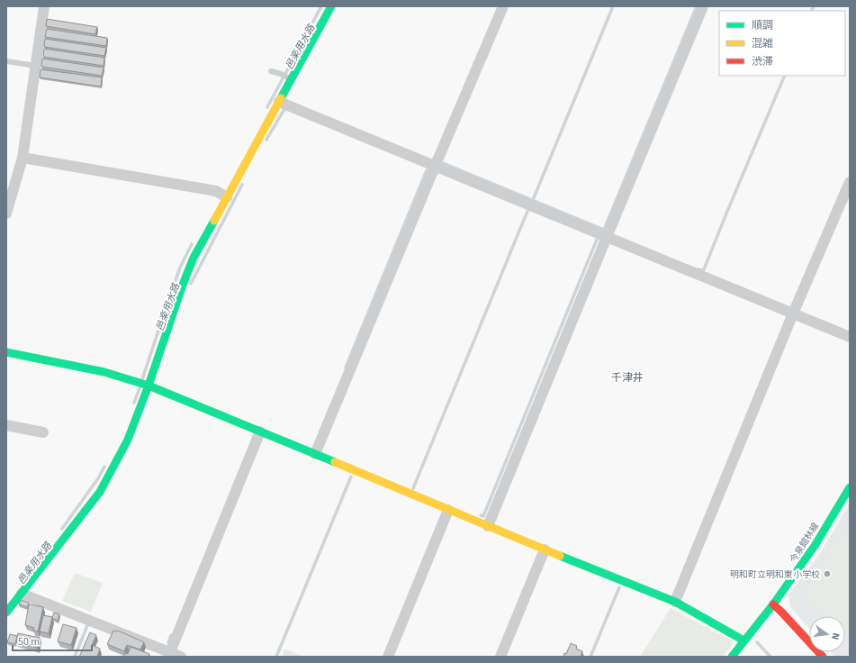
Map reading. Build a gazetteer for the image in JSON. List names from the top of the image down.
{
  "streets": {
    "street": ["今泉館林線"]
  },
  "districts": ["千津井"],
  "water": ["邑楽用水路"],
  "places": ["明和町立明和東小学校"],
  "legend": ["順調", "混雑", "渋滞"],
  "scale_bar": "50 m",
  "north": "right"
}
